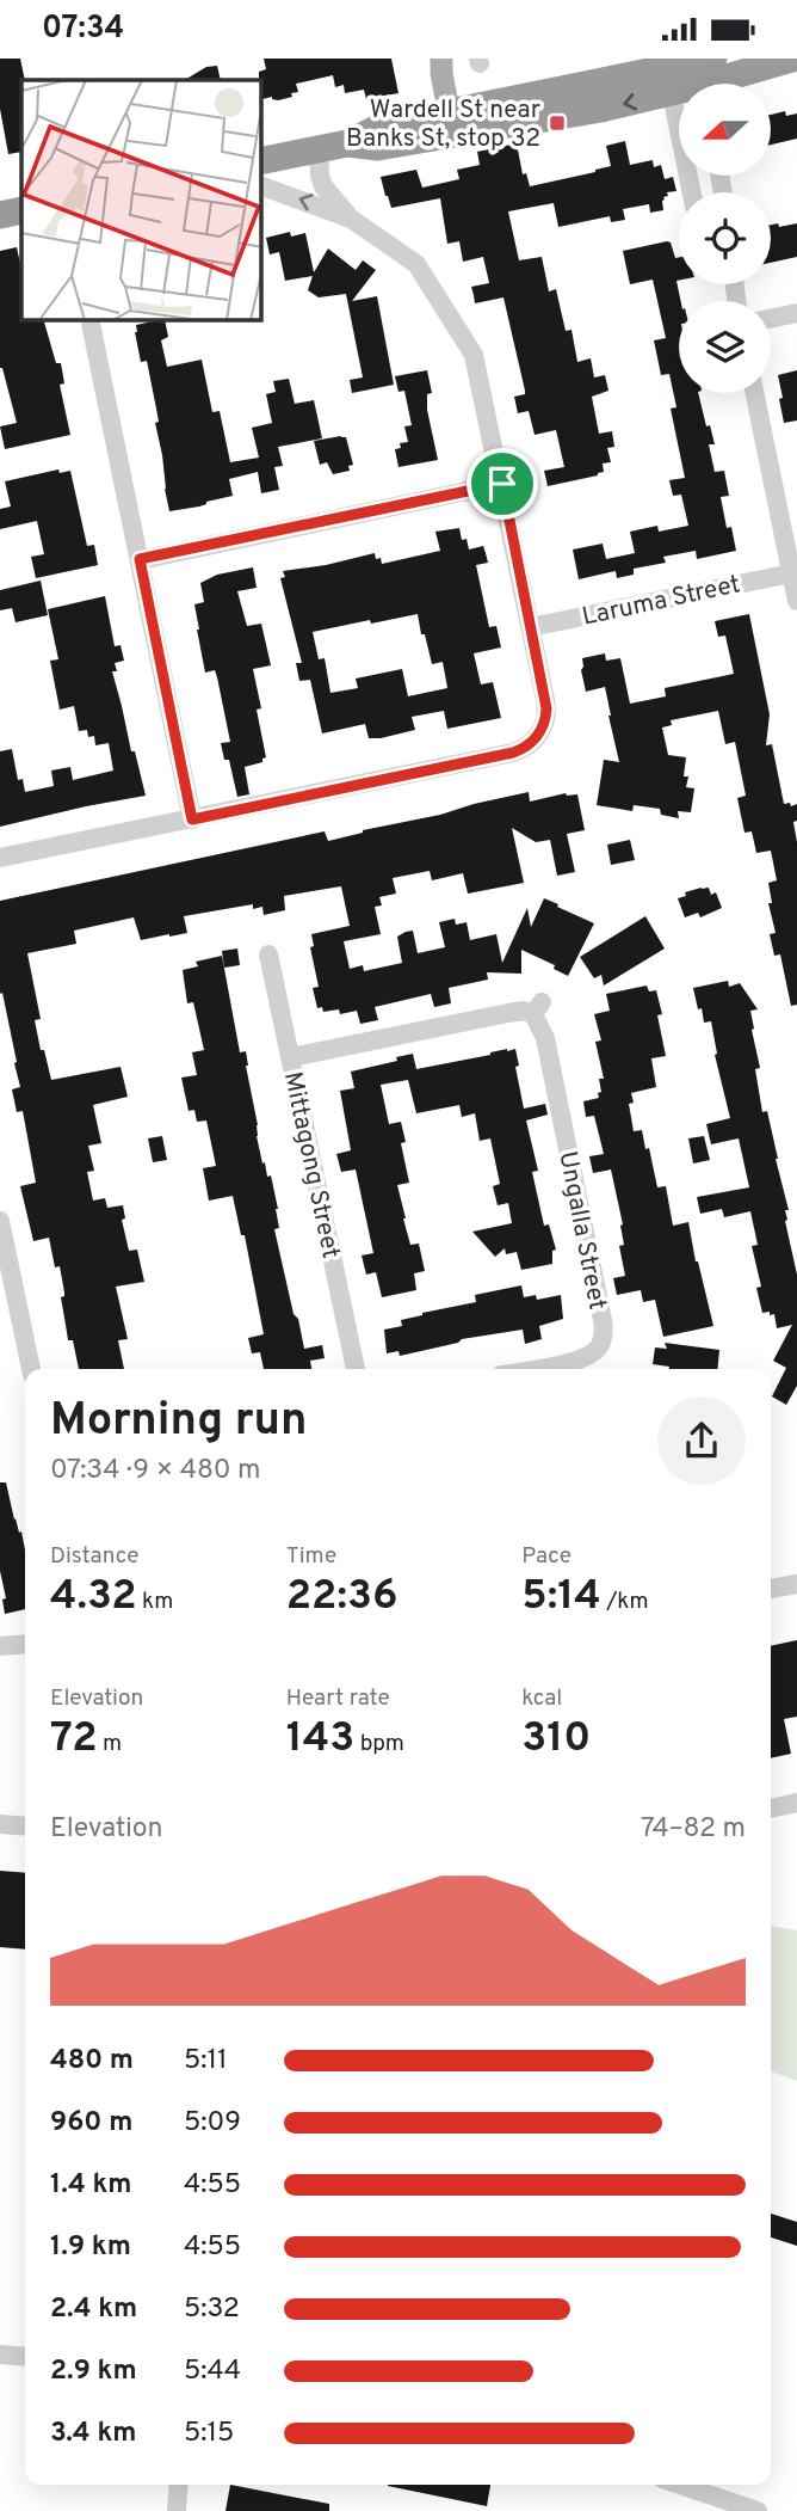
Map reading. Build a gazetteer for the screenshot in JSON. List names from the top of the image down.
{
  "streets": {
    "street": ["Laruma Street", "Mittagong Street", "Ungalla Street"]
  },
  "crossings": [
    ["Mittagong Street", "Ungalla Street"]
  ],
  "places": {
    "transit": ["Wardell St near Banks St, stop 32"]
  },
  "north": "left",
  "page": {
    "status": "07:34",
    "heading": ["Morning run", "07:34 · 9 × 480 m"],
    "stats": [
      ["Distance", "4.32 km"],
      ["Time", "22:36"],
      ["Pace", "5:14 /km"],
      ["Elevation", "72 m"],
      ["Heart rate", "143 bpm"],
      ["kcal", "310"]
    ],
    "chart": ["Elevation", "74–82 m"],
    "list": [
      {
        "name": "480 m",
        "note": "5:11"
      },
      {
        "name": "960 m",
        "note": "5:09"
      },
      {
        "name": "1.4 km",
        "note": "4:55"
      },
      {
        "name": "1.9 km",
        "note": "4:55"
      },
      {
        "name": "2.4 km",
        "note": "5:32"
      },
      {
        "name": "2.9 km",
        "note": "5:44"
      },
      {
        "name": "3.4 km",
        "note": "5:15"
      }
    ]
  }
}
